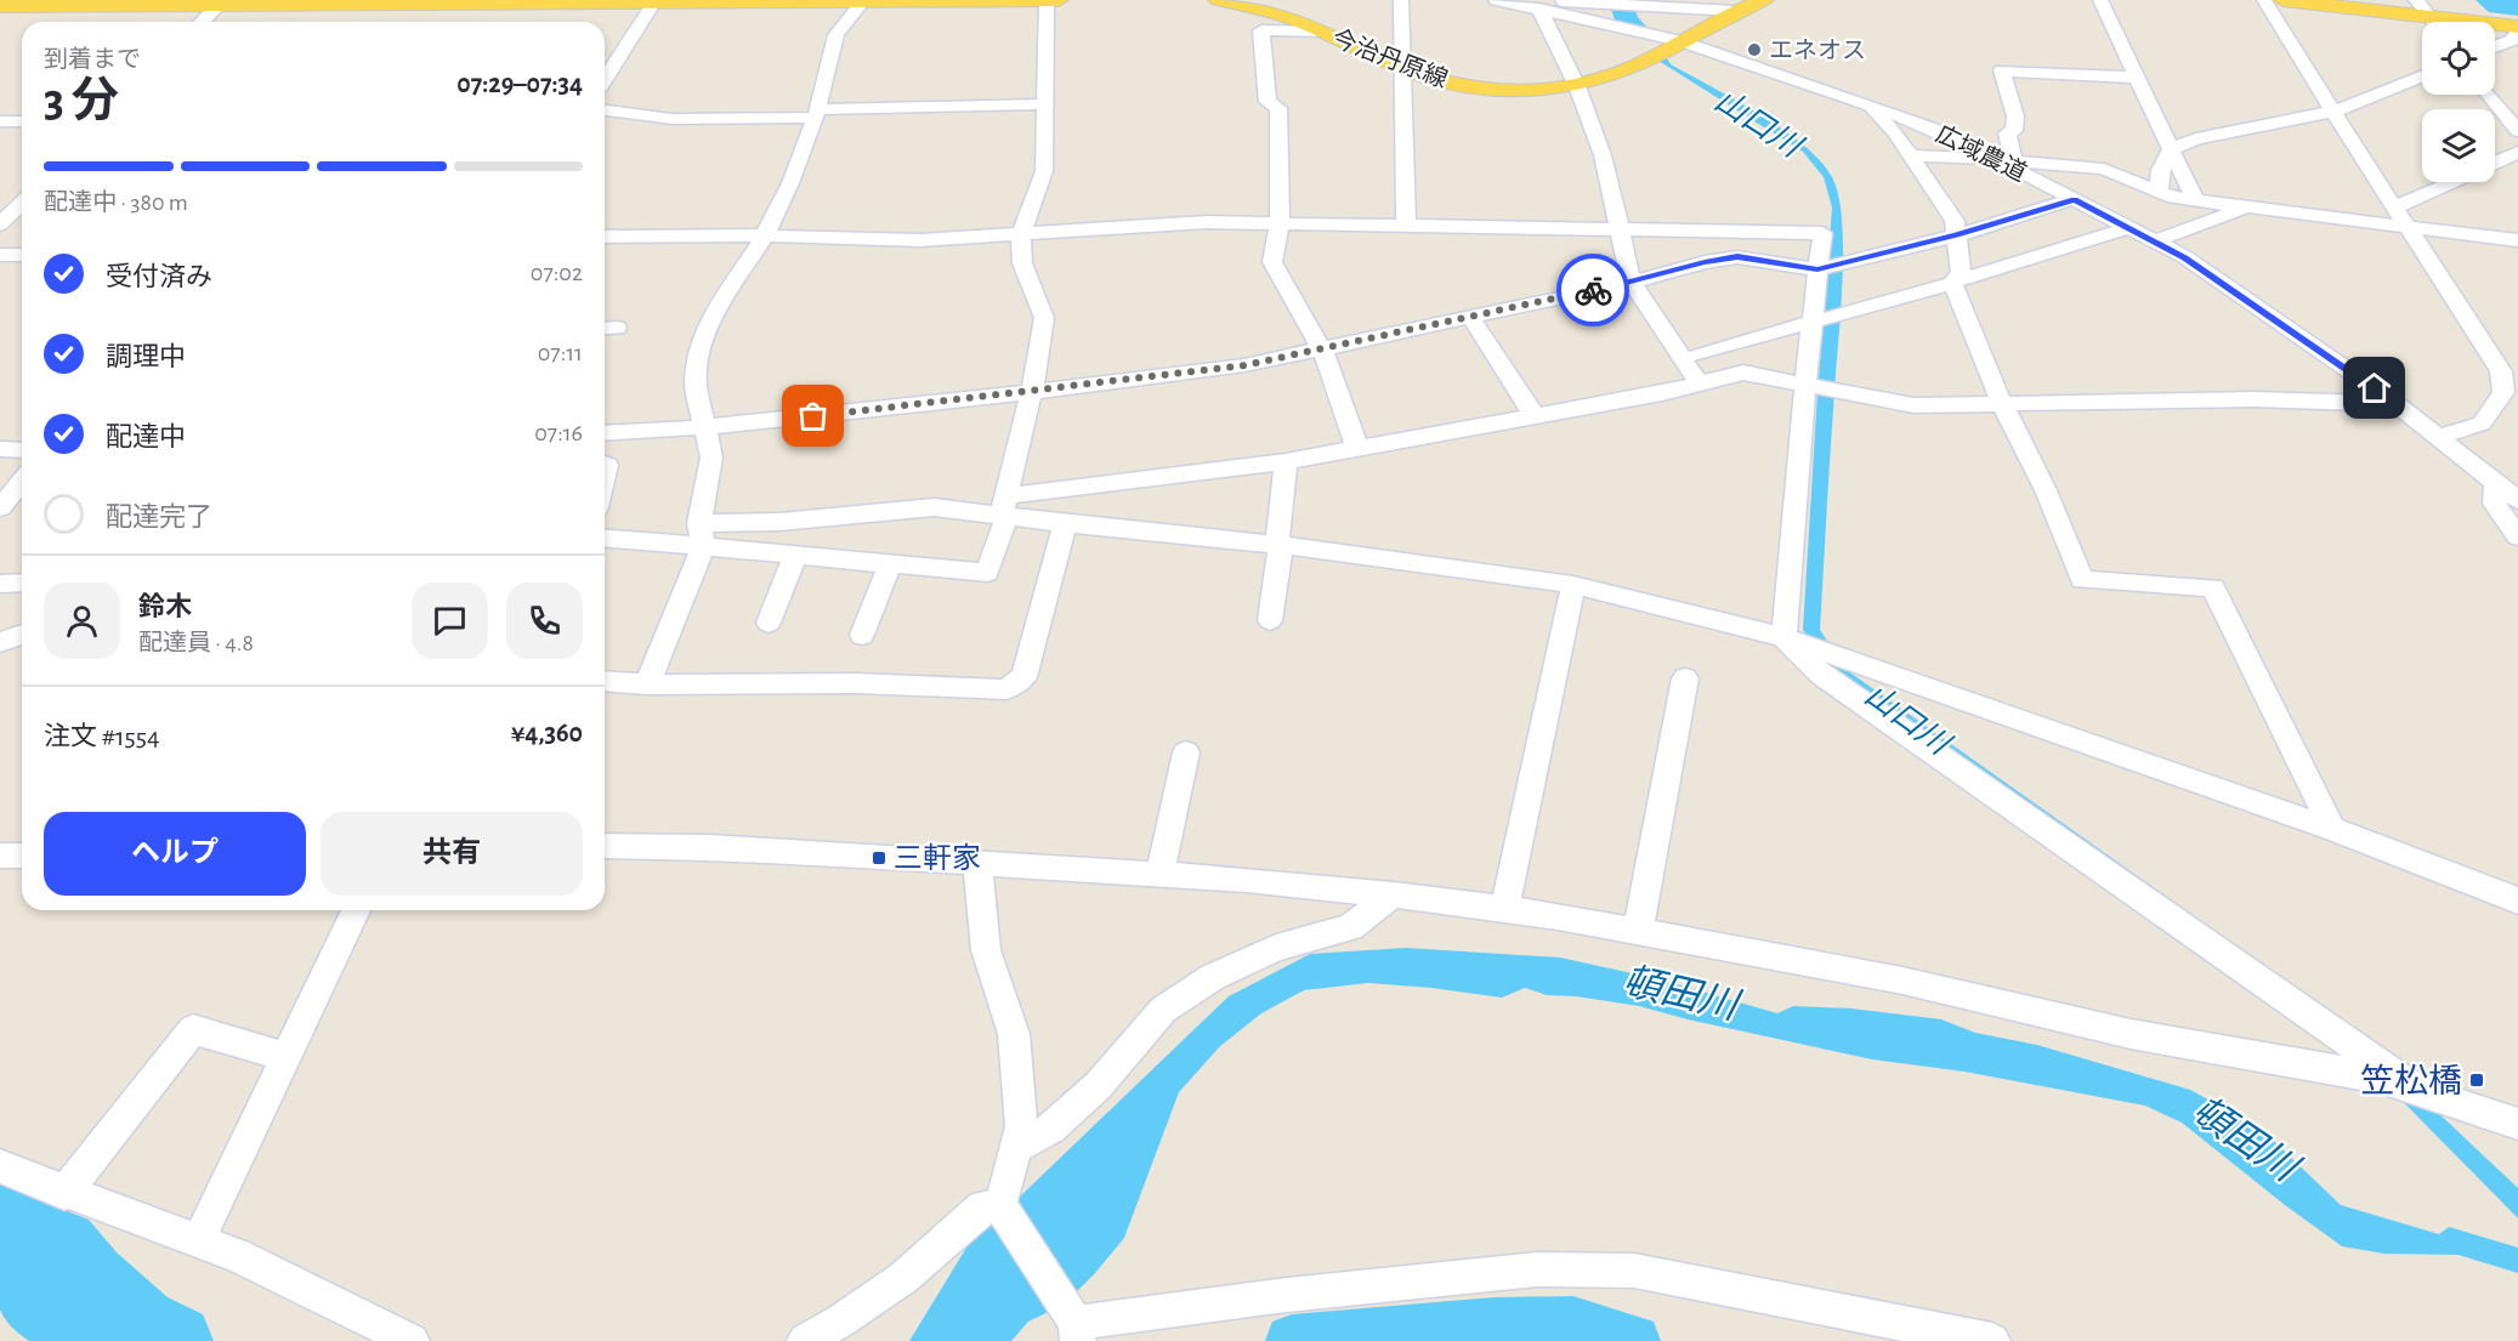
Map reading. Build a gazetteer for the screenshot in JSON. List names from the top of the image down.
{
  "streets": {
    "main road": ["今治丹原線"],
    "street": ["広域農道"]
  },
  "crossings": [
    ["今治丹原線", "広域農道"]
  ],
  "water": ["山口川", "頓田川"],
  "places": {
    "other": ["エネオス"],
    "transit": ["三軒家", "笠松橋"]
  },
  "page": {
    "heading": ["3 分", "到着まで", "07:29–07:34"],
    "panel": [
      "鈴木",
      "配達員 · 4.8",
      "注文 #1554",
      "¥4,360"
    ],
    "bar": "配達中 · 380 m",
    "list": [
      ["受付済み", "07:02"],
      ["調理中", "07:11"],
      ["配達中", "07:16"],
      "配達完了"
    ],
    "buttons": ["ヘルプ", "共有"]
  }
}
